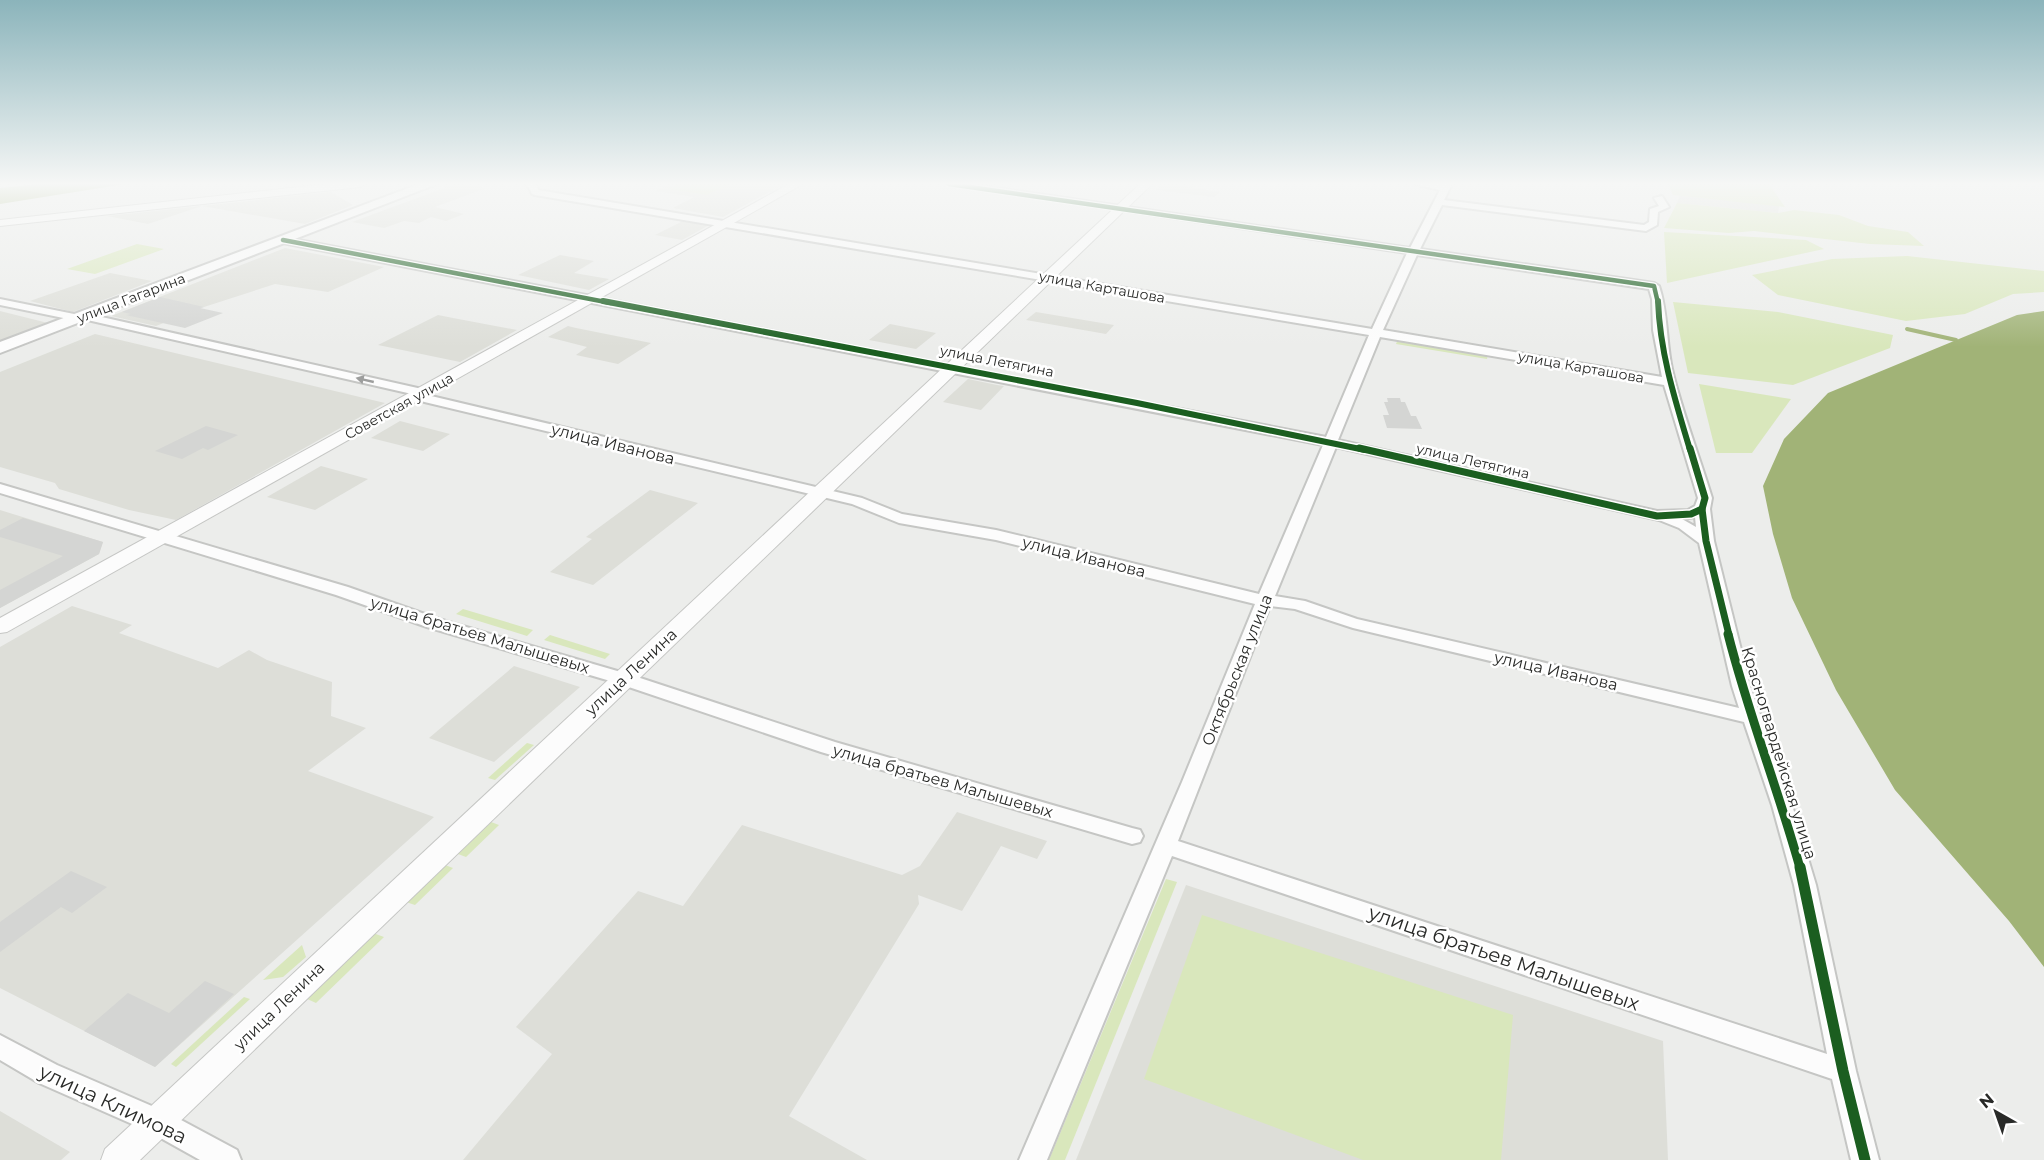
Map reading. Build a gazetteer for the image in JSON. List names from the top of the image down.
{
  "streets": {
    "main road": ["улица Гагарина"],
    "street": [
      "улица Карташова",
      "улица Летягина",
      "Советская улица",
      "улица Иванова",
      "улица братьев Малышевых",
      "Октябрьская улица",
      "улица Ленина",
      "Красногвардейская улица",
      "улица Климова"
    ]
  },
  "crossings": [
    ["улица Карташова", "Октябрьская улица"],
    ["улица Карташова", "улица Ленина"],
    ["улица Карташова", "Красногвардейская улица"],
    ["улица Гагарина", "улица Летягина"],
    ["улица Гагарина", "улица Иванова"],
    ["улица Летягина", "Советская улица"],
    ["улица Летягина", "Октябрьская улица"],
    ["улица Летягина", "улица Ленина"],
    ["улица Летягина", "Красногвардейская улица"],
    ["Советская улица", "улица Иванова"],
    ["Советская улица", "улица братьев Малышевых"],
    ["улица Иванова", "Октябрьская улица"],
    ["улица Иванова", "улица Ленина"],
    ["улица Иванова", "Красногвардейская улица"],
    ["улица братьев Малышевых", "Октябрьская улица"],
    ["улица братьев Малышевых", "улица Ленина"],
    ["улица братьев Малышевых", "Красногвардейская улица"],
    ["Октябрьская улица", "Красногвардейская улица"],
    ["улица Ленина", "улица Климова"]
  ],
  "north": "top left"
}
